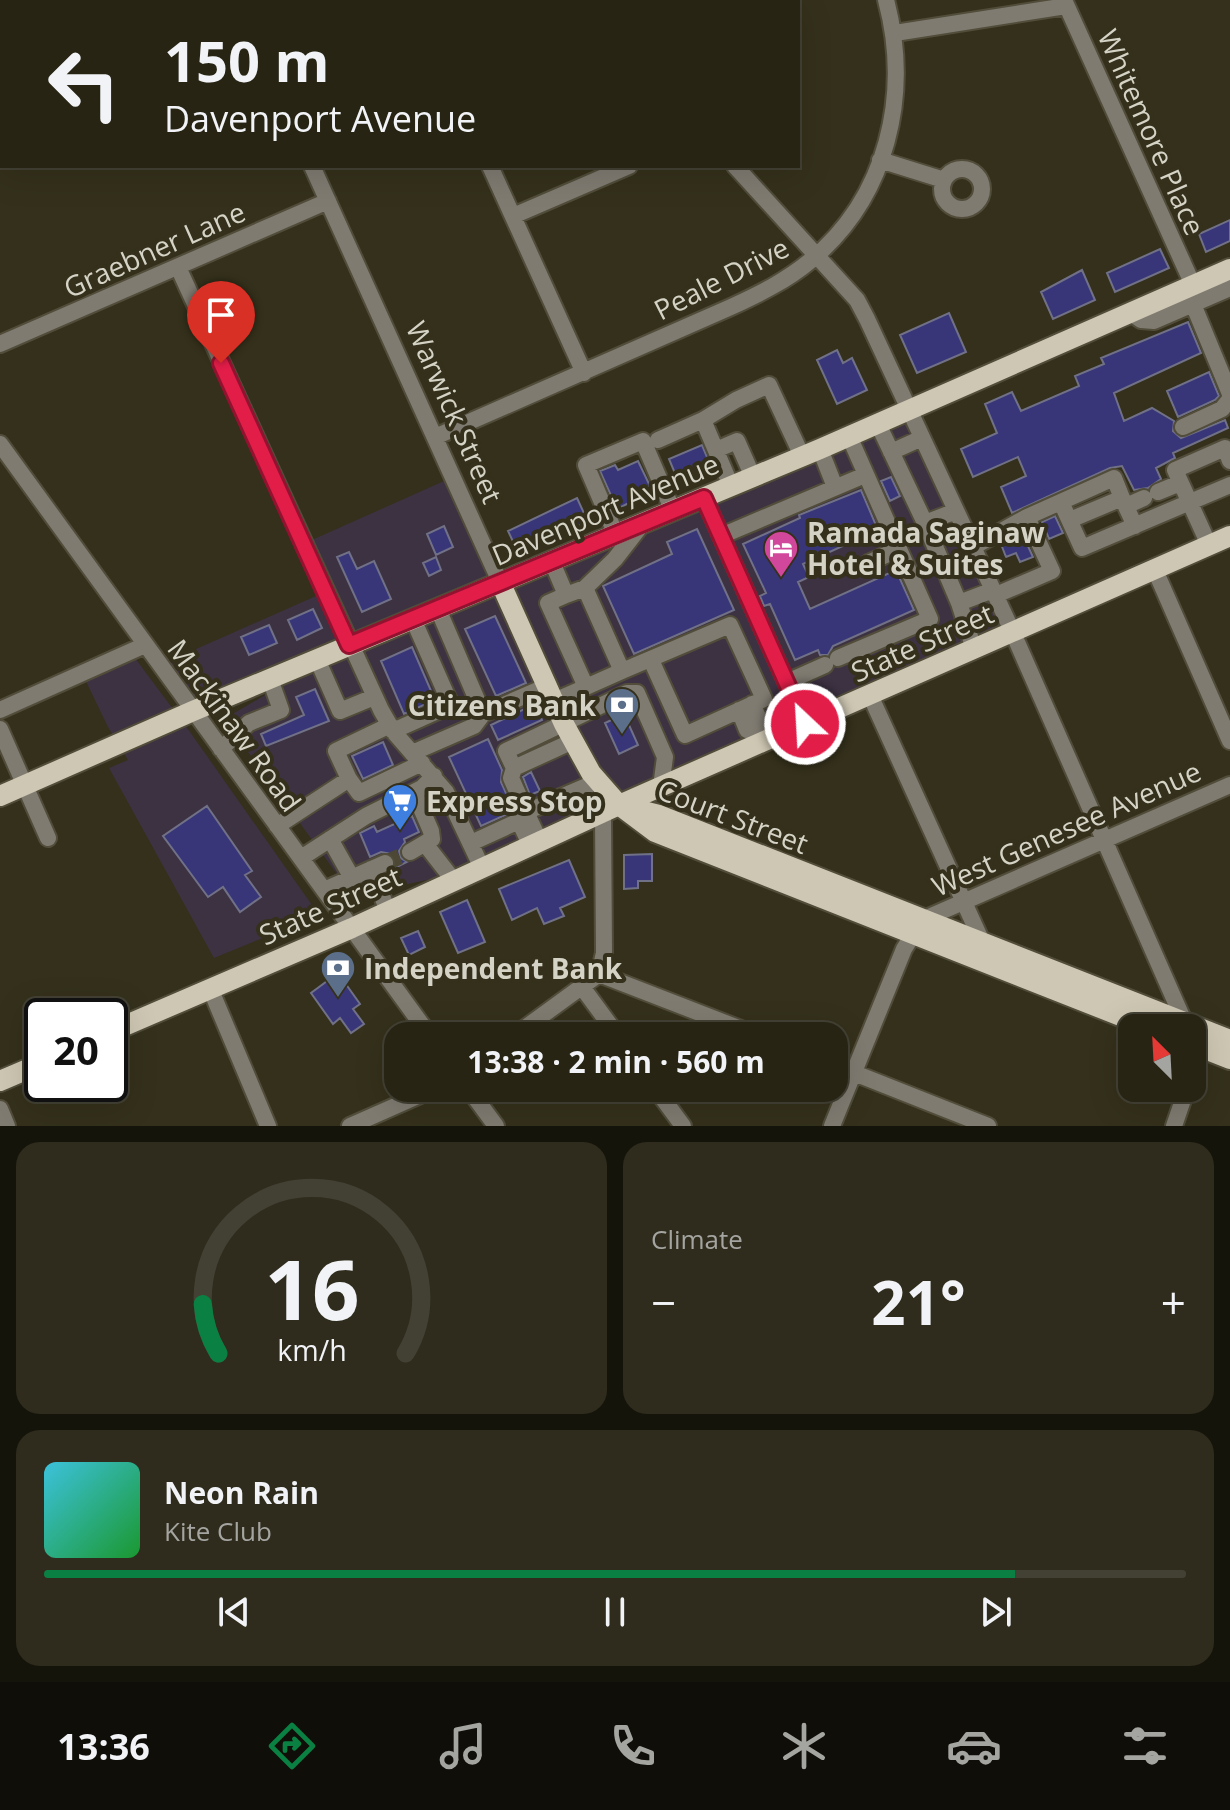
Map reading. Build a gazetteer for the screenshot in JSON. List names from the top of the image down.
{
  "streets": {
    "main road": [
      "Warwick Street",
      "Davenport Avenue",
      "State Street",
      "Court Street"
    ],
    "street": [
      "Whitemore Place",
      "Graebner Lane",
      "Peale Drive",
      "Mackinaw Road",
      "West Genesee Avenue"
    ]
  },
  "crossings": [
    ["Whitemore Place", "Davenport Avenue"],
    ["Graebner Lane", "Warwick Street"],
    ["Peale Drive", "Warwick Street"],
    ["Warwick Street", "Davenport Avenue"],
    ["Warwick Street", "State Street"],
    ["Warwick Street", "Court Street"],
    ["Davenport Avenue", "Mackinaw Road"],
    ["State Street", "Mackinaw Road"],
    ["State Street", "Court Street"],
    ["Court Street", "West Genesee Avenue"]
  ],
  "places": {
    "hotel": ["Ramada Saginaw Hotel & Suites"],
    "bank": ["Citizens Bank", "Independent Bank"],
    "supermarket": ["Express Stop"]
  },
  "north": "top left",
  "page": {
    "turn": ["150 m", "Davenport Avenue"],
    "limit": "20",
    "trip": "13:38 · 2 min · 560 m",
    "tile": "Climate",
    "heat": ["−", "21°", "+"],
    "song": ["Neon Rain", "Kite Club"],
    "tabs": "13:36",
    "gauge": ["16", "km/h"]
  }
}
